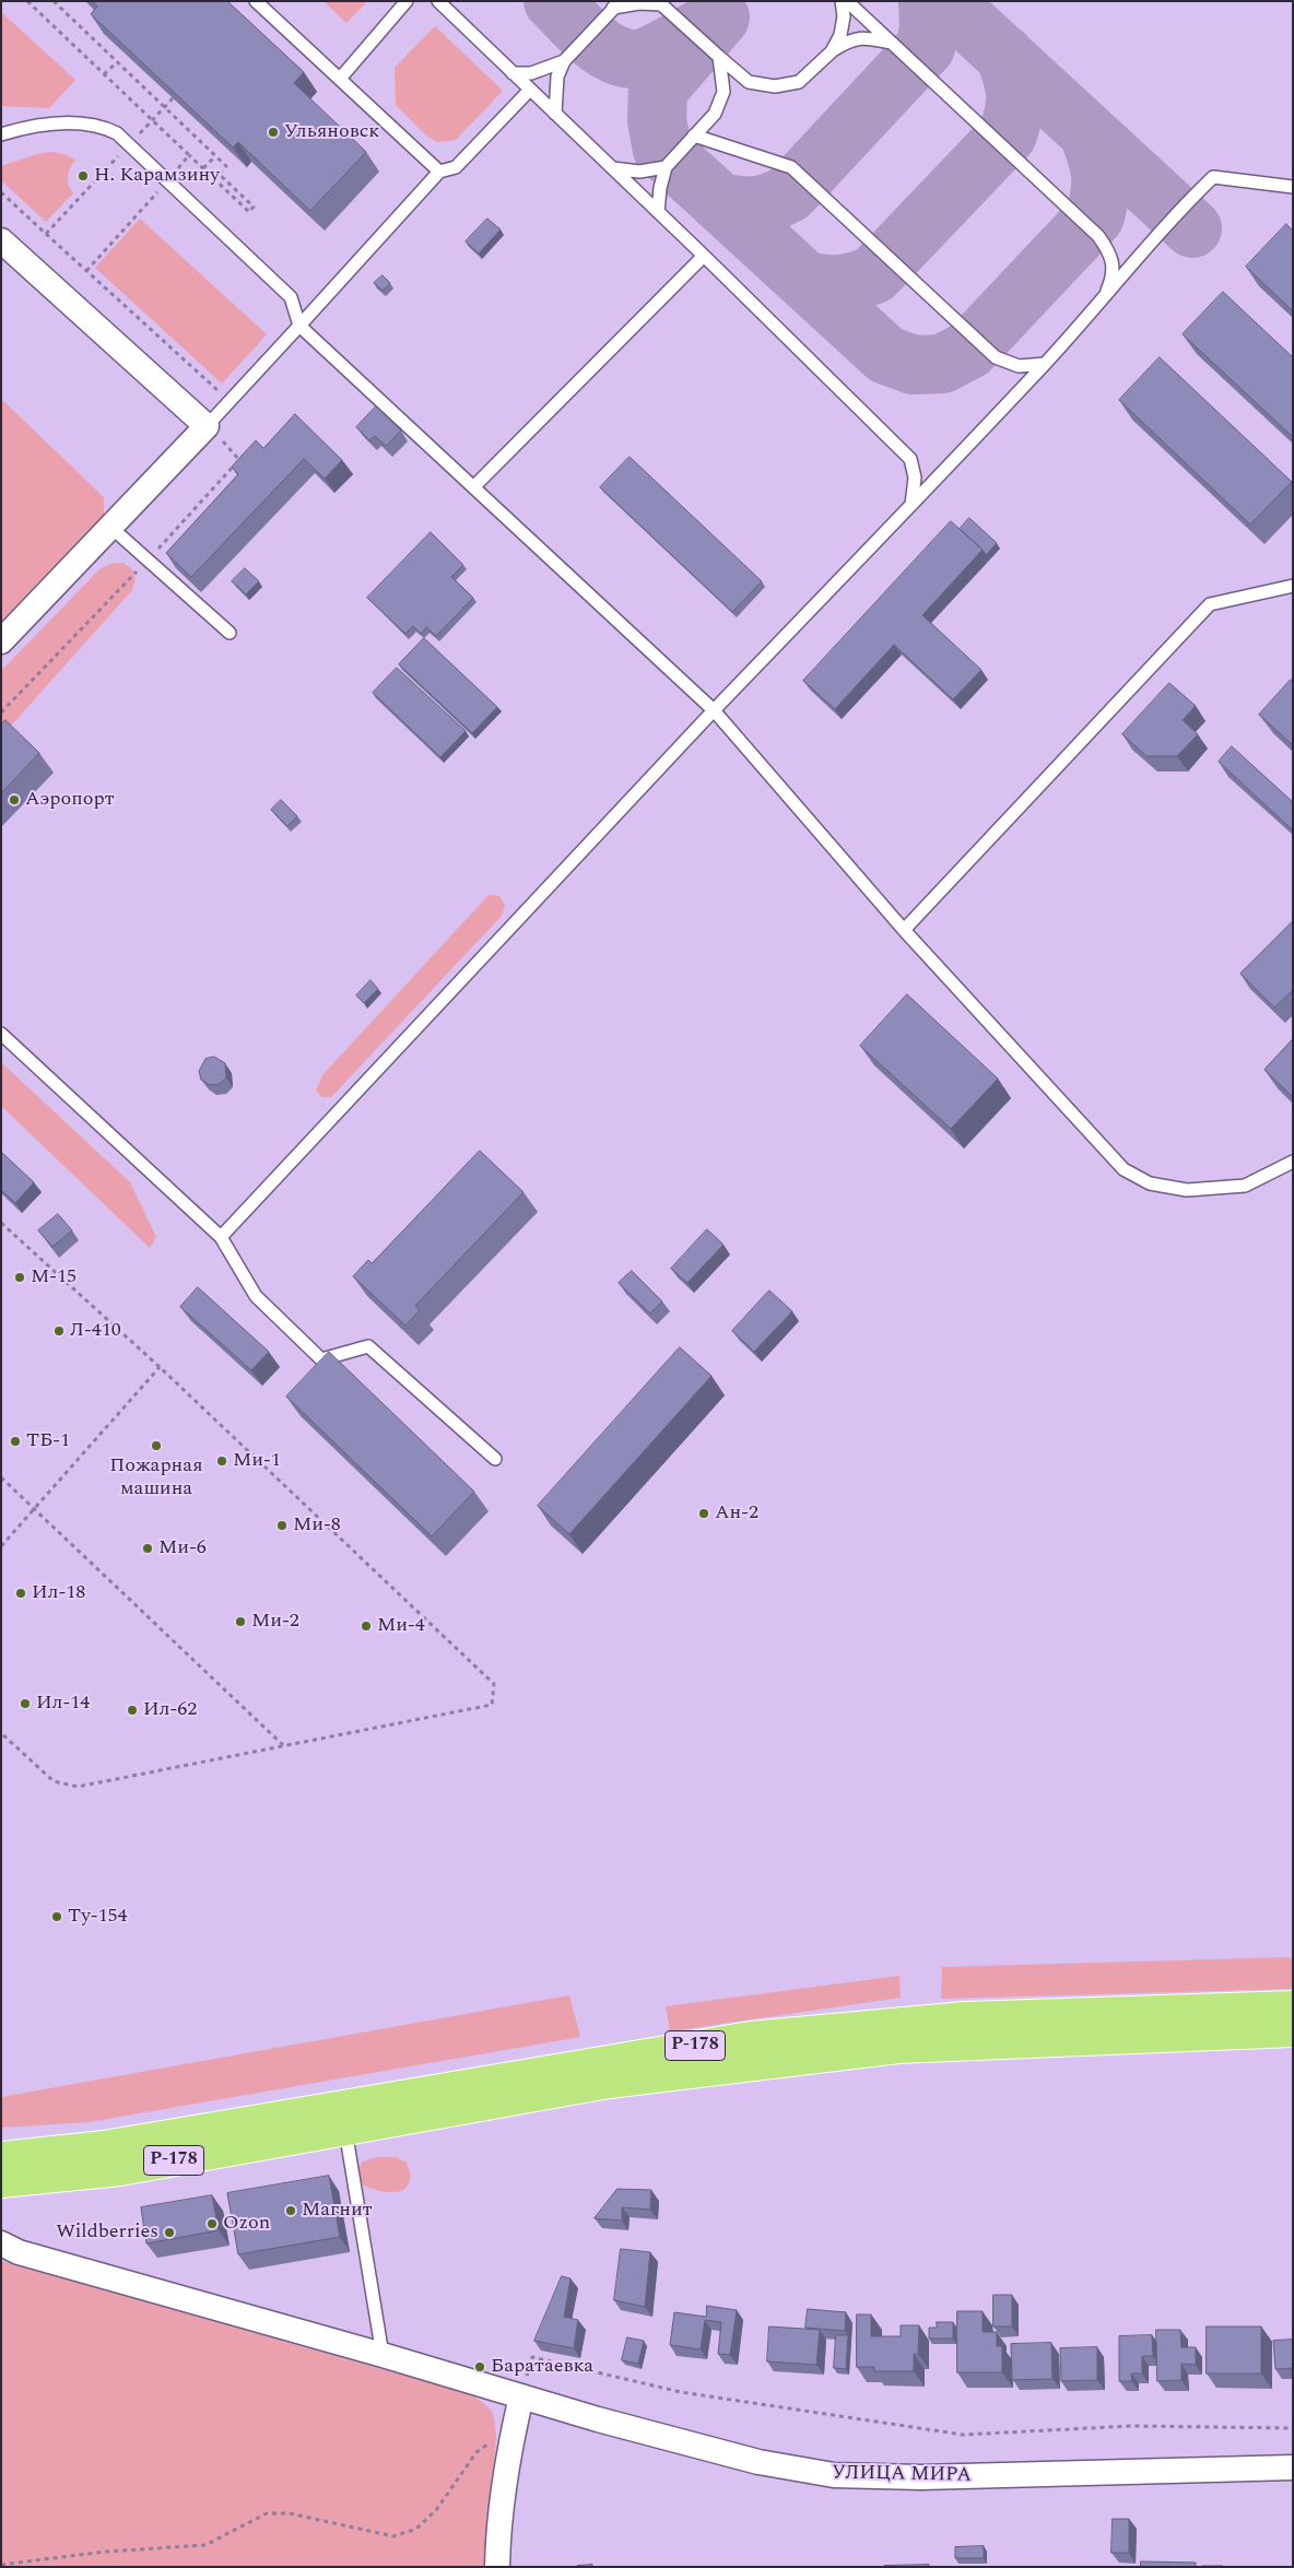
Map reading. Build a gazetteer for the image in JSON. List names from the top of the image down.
{
  "streets": {
    "highway": ["Р-178"],
    "street": ["УЛИЦА МИРА"]
  },
  "places": [
    "Ульяновск",
    "Н. Карамзину",
    "Аэропорт",
    "М-15",
    "Л-410",
    "ТБ-1",
    "Пожарная машина",
    "Ми-1",
    "Ан-2",
    "Ми-8",
    "Ми-6",
    "Ил-18",
    "Ми-2",
    "Ми-4",
    "Ил-14",
    "Ил-62",
    "Ту-154",
    "Магнит",
    "Ozon",
    "Wildberries",
    "Баратаевка"
  ]
}
